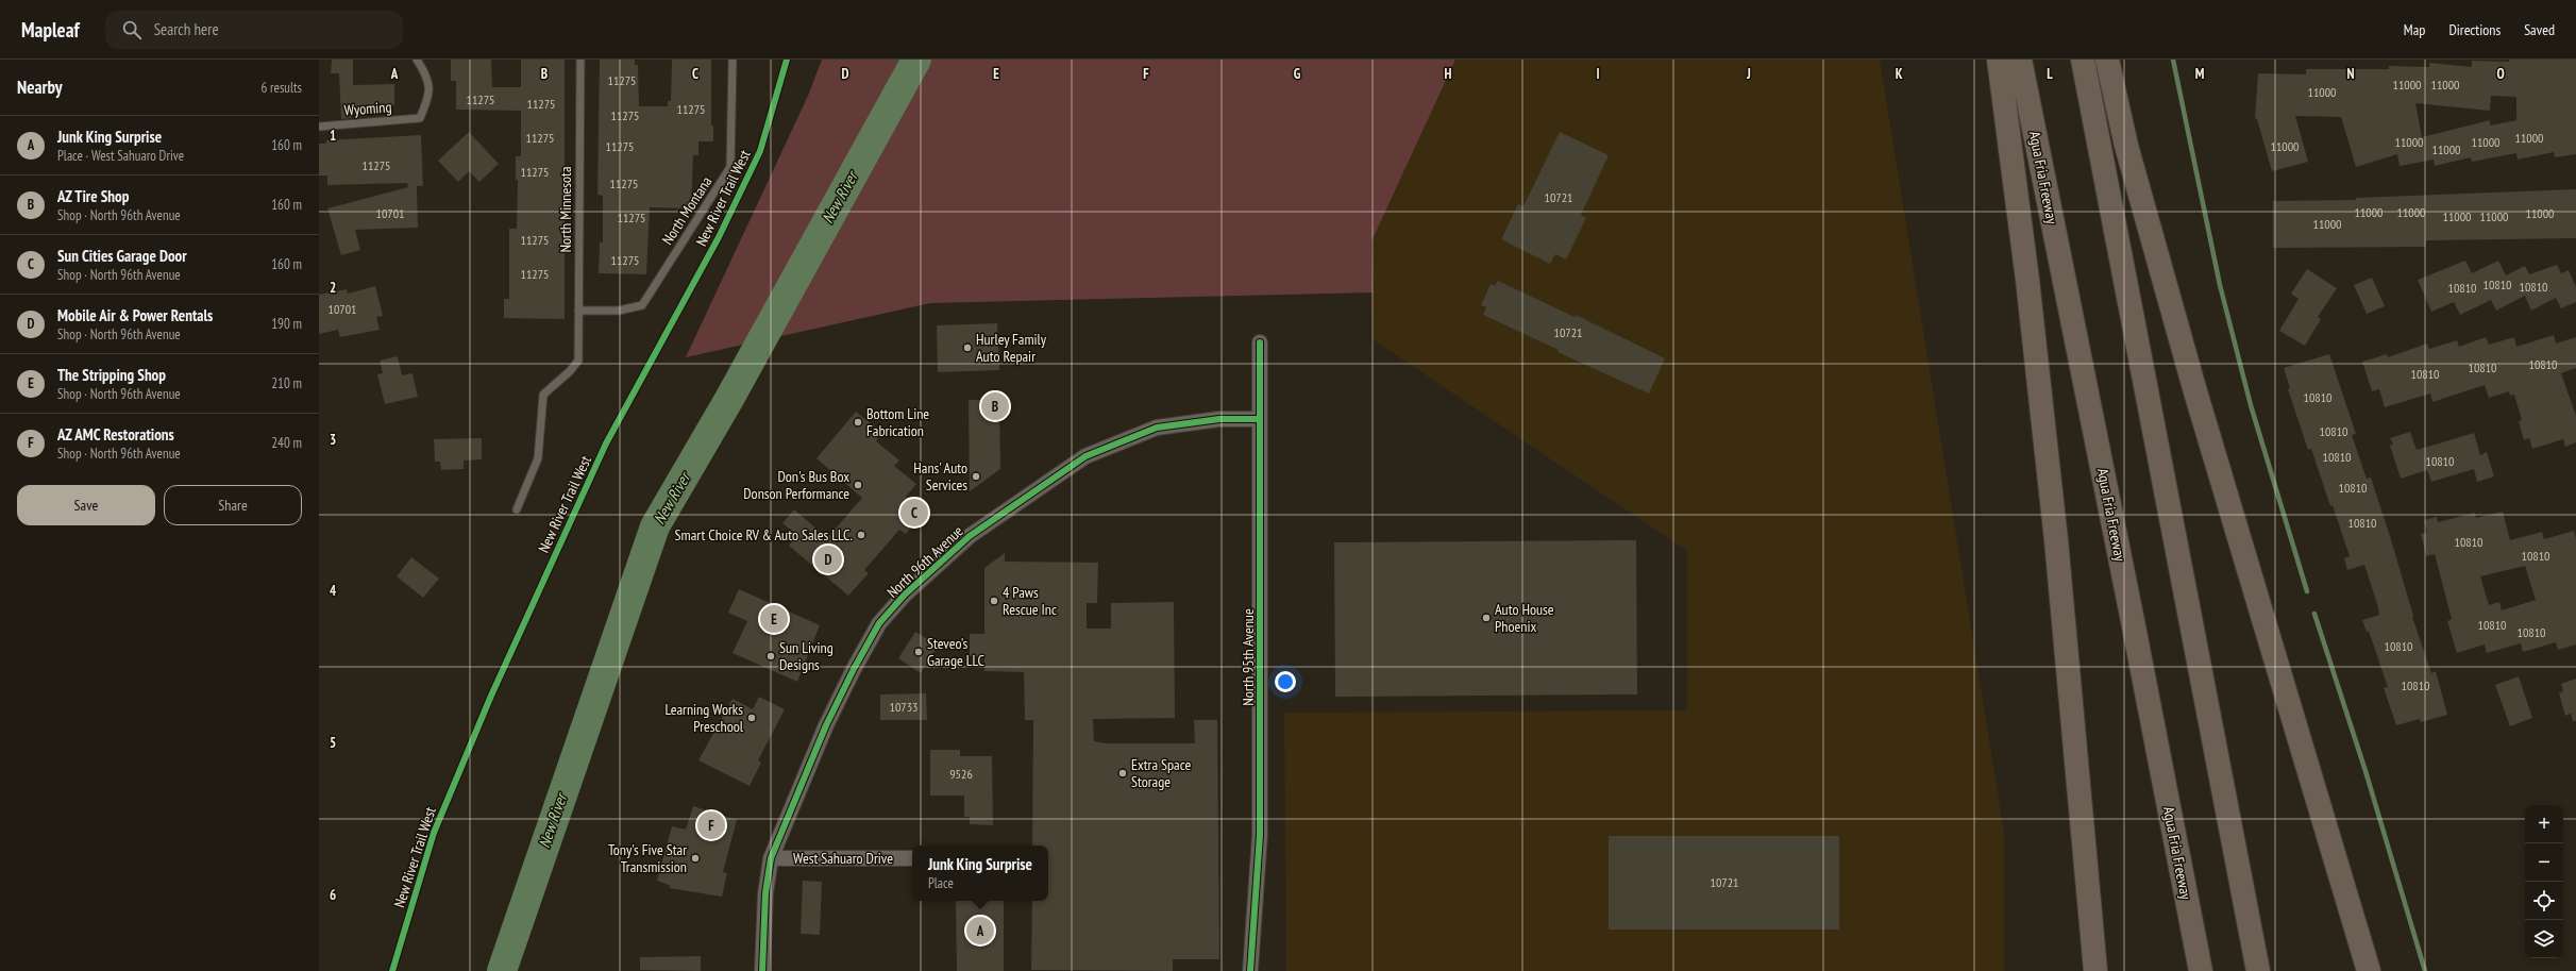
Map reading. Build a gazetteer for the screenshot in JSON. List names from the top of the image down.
{
  "streets": {
    "highway": ["Agua Fria Freeway"],
    "street": ["North 96th Avenue", "North 95th Avenue", "West Sahuaro Drive"],
    "lane": ["Wyoming", "North Minnesota", "North Montana"],
    "cycle path": ["New River Trail West"]
  },
  "crossings": [
    ["North Minnesota", "North Montana"],
    ["North 96th Avenue", "North 95th Avenue"],
    ["North 96th Avenue", "West Sahuaro Drive"]
  ],
  "water": ["New River"],
  "places": [
    "Hurley Family Auto Repair",
    "Bottom Line Fabrication",
    "Hans' Auto Services",
    "Don's Bus Box Donson Performance",
    "Smart Choice RV & Auto Sales LLC.",
    "4 Paws Rescue Inc",
    "Auto House Phoenix",
    "Steveo's Garage LLC",
    "Sun Living Designs",
    "Learning Works Preschool",
    "Extra Space Storage",
    "Tony's Five Star Transmission"
  ],
  "house_numbers": [
    "11275",
    "11000",
    "11000",
    "11000",
    "11275",
    "11275",
    "11275",
    "11275",
    "11275",
    "11000",
    "11000",
    "11000",
    "11275",
    "11000",
    "11000",
    "11275",
    "11275",
    "11275",
    "10721",
    "11000",
    "11000",
    "10701",
    "11000",
    "11000",
    "11000",
    "11275",
    "11000",
    "11275",
    "11275",
    "11275",
    "10810",
    "10810",
    "10810",
    "10701",
    "10721",
    "10810",
    "10810",
    "10810",
    "10810",
    "10810",
    "10810",
    "10810",
    "10810",
    "10810",
    "10810",
    "10810",
    "10810",
    "10810",
    "10810",
    "10810",
    "10733",
    "9526",
    "10721"
  ],
  "page": {
    "header": "Mapleaf",
    "search": "Search here",
    "nav": ["Map", "Directions", "Saved"],
    "heading": ["Nearby", "6 results"],
    "list": [
      {
        "mark": "A",
        "name": "Junk King Surprise",
        "note": "Place · West Sahuaro Drive",
        "value": "160 m"
      },
      {
        "mark": "B",
        "name": "AZ Tire Shop",
        "note": "Shop · North 96th Avenue",
        "value": "160 m"
      },
      {
        "mark": "C",
        "name": "Sun Cities Garage Door",
        "note": "Shop · North 96th Avenue",
        "value": "160 m"
      },
      {
        "mark": "D",
        "name": "Mobile Air & Power Rentals",
        "note": "Shop · North 96th Avenue",
        "value": "190 m"
      },
      {
        "mark": "E",
        "name": "The Stripping Shop",
        "note": "Shop · North 96th Avenue",
        "value": "210 m"
      },
      {
        "mark": "F",
        "name": "AZ AMC Restorations",
        "note": "Shop · North 96th Avenue",
        "value": "240 m"
      }
    ],
    "pins": [
      "B",
      "C",
      "D",
      "E",
      "F",
      "A"
    ],
    "buttons": ["Save", "Share"],
    "map_buttons": ["+", "−"],
    "popup": ["Junk King Surprise", "Place"]
  },
  "grid": {
    "columns": [
      "A",
      "B",
      "C",
      "D",
      "E",
      "F",
      "G",
      "H",
      "I",
      "J",
      "K",
      "L",
      "M",
      "N",
      "O"
    ],
    "rows": [
      "1",
      "2",
      "3",
      "4",
      "5",
      "6"
    ]
  }
}
